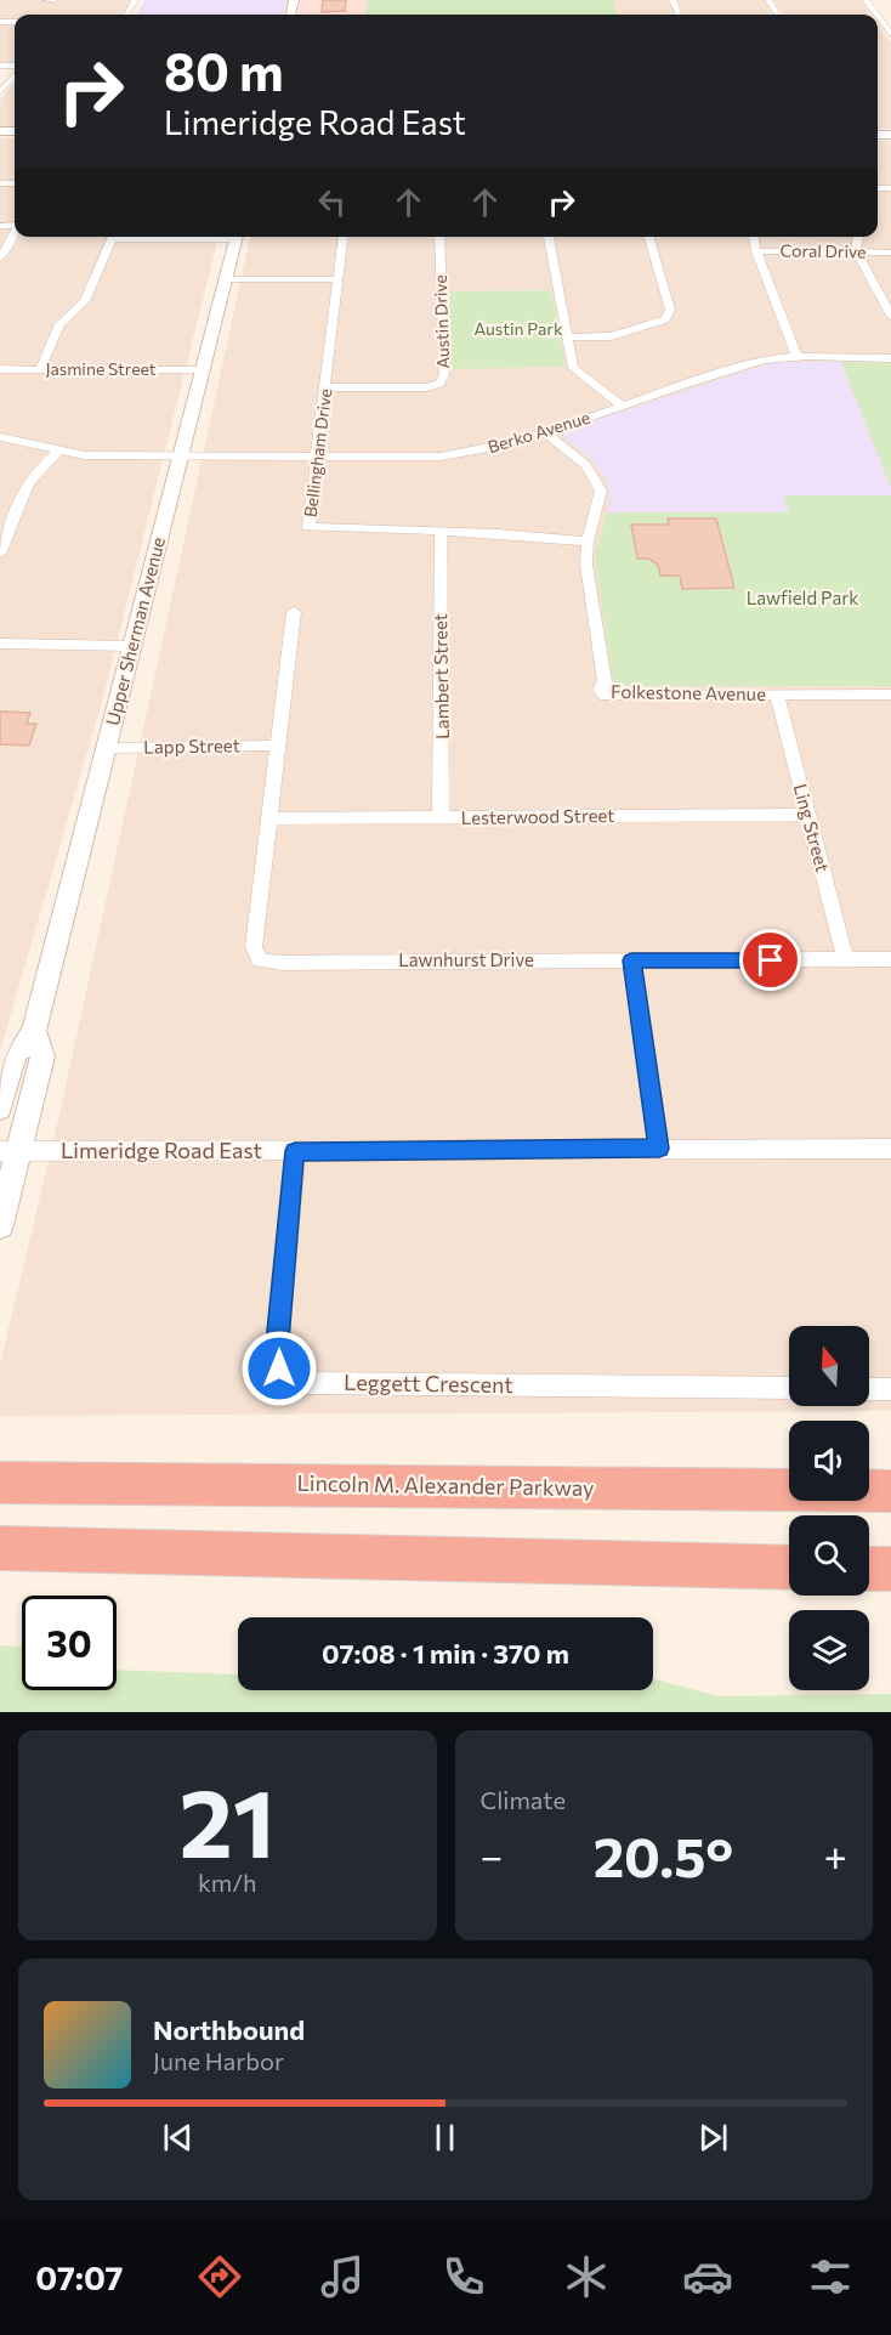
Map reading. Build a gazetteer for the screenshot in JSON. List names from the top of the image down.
{
  "streets": {
    "highway": ["Lincoln M. Alexander Parkway"],
    "main road": ["Upper Sherman Avenue"],
    "street": [
      "Coral Drive",
      "Austin Drive",
      "Jasmine Street",
      "Berko Avenue",
      "Bellingham Drive",
      "Lambert Street",
      "Folkestone Avenue",
      "Lapp Street",
      "Lesterwood Street",
      "Ling Street",
      "Lawnhurst Drive",
      "Limeridge Road East",
      "Leggett Crescent"
    ]
  },
  "crossings": [
    ["Austin Drive", "Bellingham Drive"],
    ["Jasmine Street", "Upper Sherman Avenue"],
    ["Berko Avenue", "Bellingham Drive"],
    ["Berko Avenue", "Upper Sherman Avenue"],
    ["Berko Avenue", "Folkestone Avenue"],
    ["Bellingham Drive", "Lambert Street"],
    ["Bellingham Drive", "Folkestone Avenue"],
    ["Upper Sherman Avenue", "Lapp Street"],
    ["Upper Sherman Avenue", "Limeridge Road East"],
    ["Lambert Street", "Lesterwood Street"],
    ["Folkestone Avenue", "Ling Street"],
    ["Lapp Street", "Lawnhurst Drive"],
    ["Lesterwood Street", "Ling Street"],
    ["Lesterwood Street", "Lawnhurst Drive"],
    ["Ling Street", "Lawnhurst Drive"],
    ["Limeridge Road East", "Leggett Crescent"]
  ],
  "parks": ["Austin Park", "Lawfield Park"],
  "north": "top",
  "page": {
    "turn": ["80 m", "Limeridge Road East"],
    "limit": "30",
    "trip": "07:08 · 1 min · 370 m",
    "tile": [
      ["21", "km/h"],
      "Climate"
    ],
    "heat": ["−", "20.5°", "+"],
    "song": ["Northbound", "June Harbor"],
    "tabs": "07:07"
  }
}
